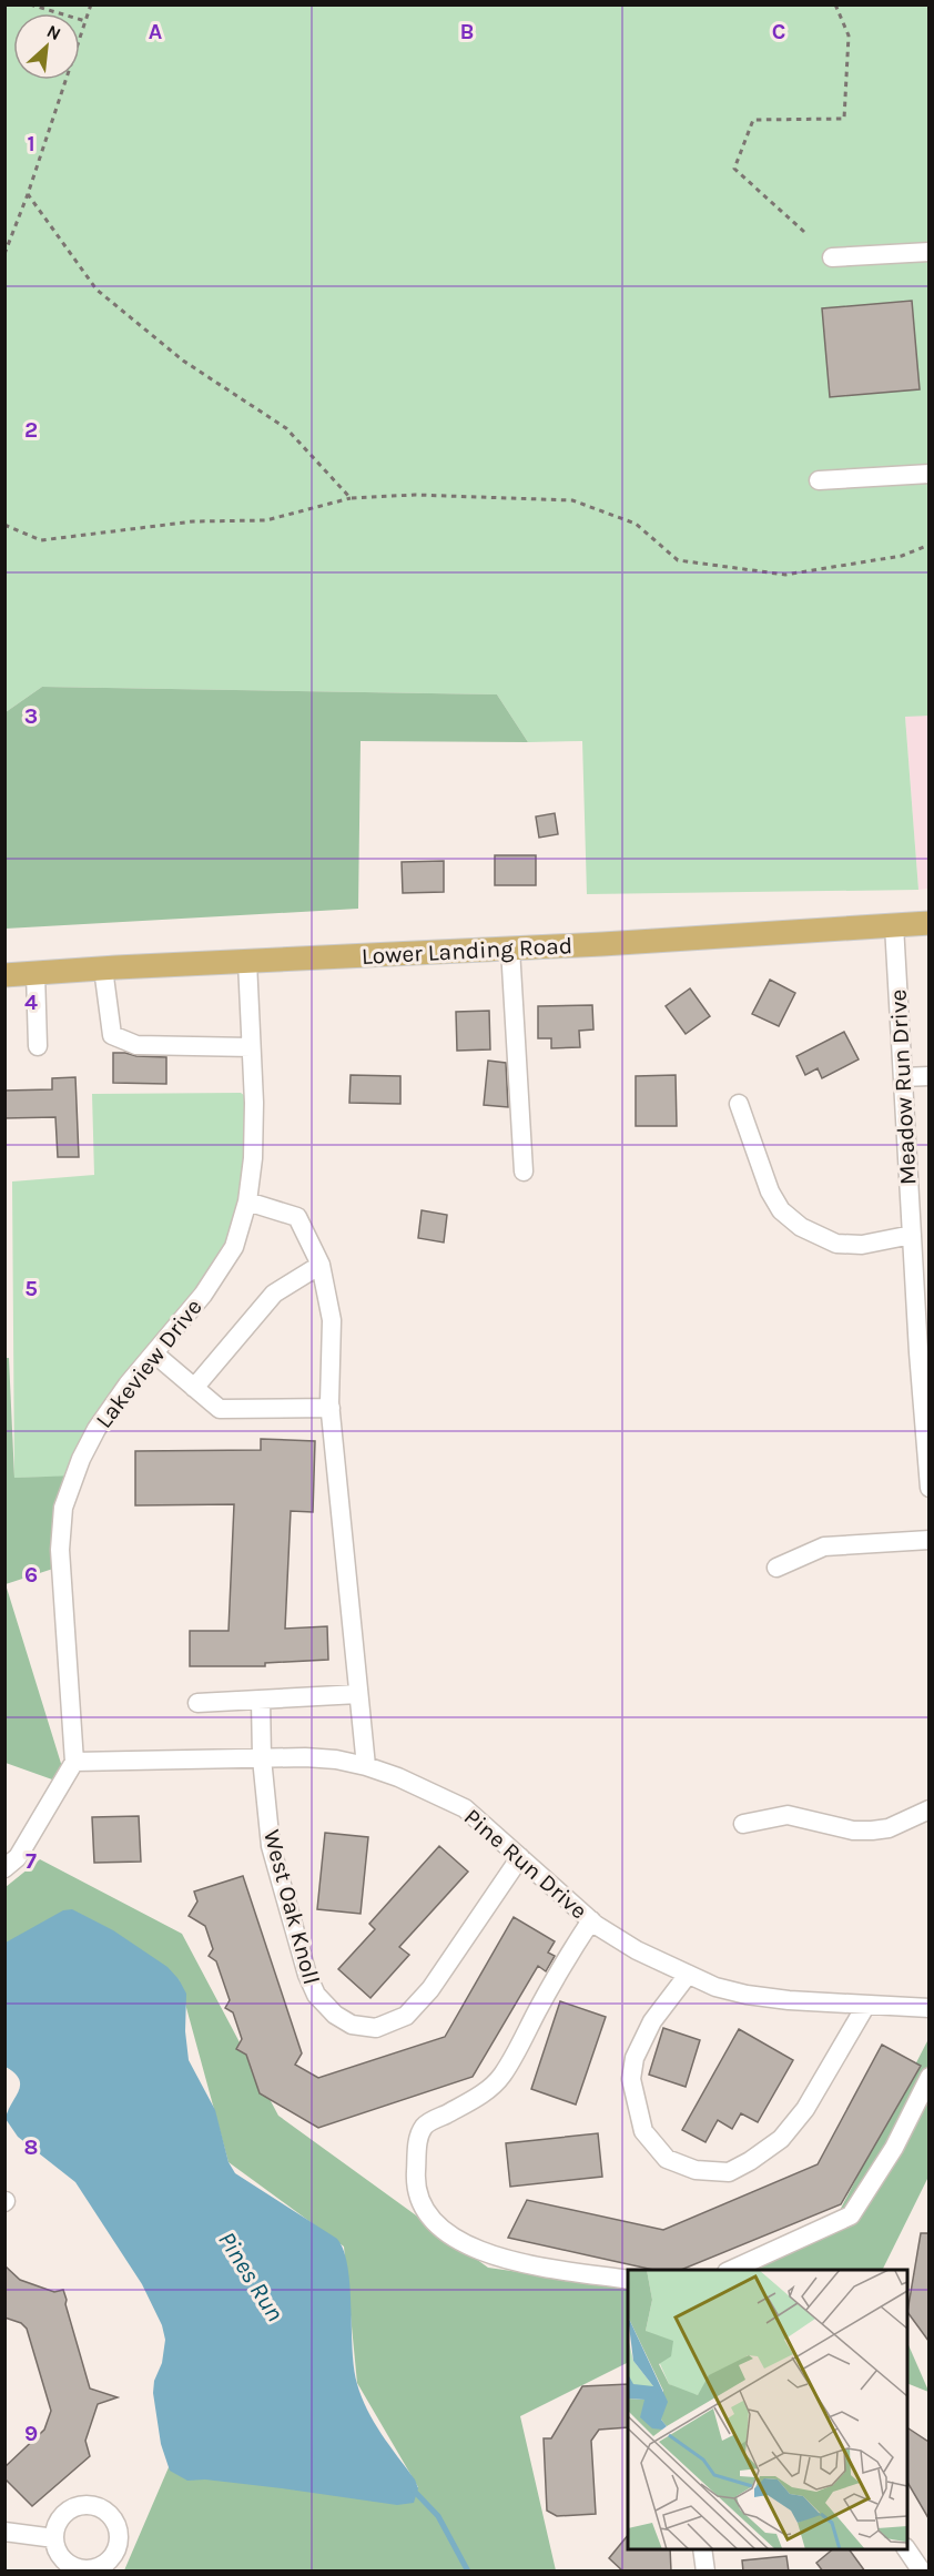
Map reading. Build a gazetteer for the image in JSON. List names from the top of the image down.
{
  "streets": {
    "main road": ["Lower Landing Road"],
    "street": [
      "Meadow Run Drive",
      "Lakeview Drive",
      "Pine Run Drive",
      "West Oak Knoll"
    ]
  },
  "crossings": [
    ["Lower Landing Road", "Meadow Run Drive"],
    ["Lower Landing Road", "Lakeview Drive"],
    ["Lakeview Drive", "Pine Run Drive"],
    ["Pine Run Drive", "West Oak Knoll"]
  ],
  "water": ["Pines Run"],
  "north": "top right",
  "grid": {
    "columns": ["A", "B", "C"],
    "rows": [
      "1",
      "2",
      "3",
      "4",
      "5",
      "6",
      "7",
      "8",
      "9"
    ]
  }
}
